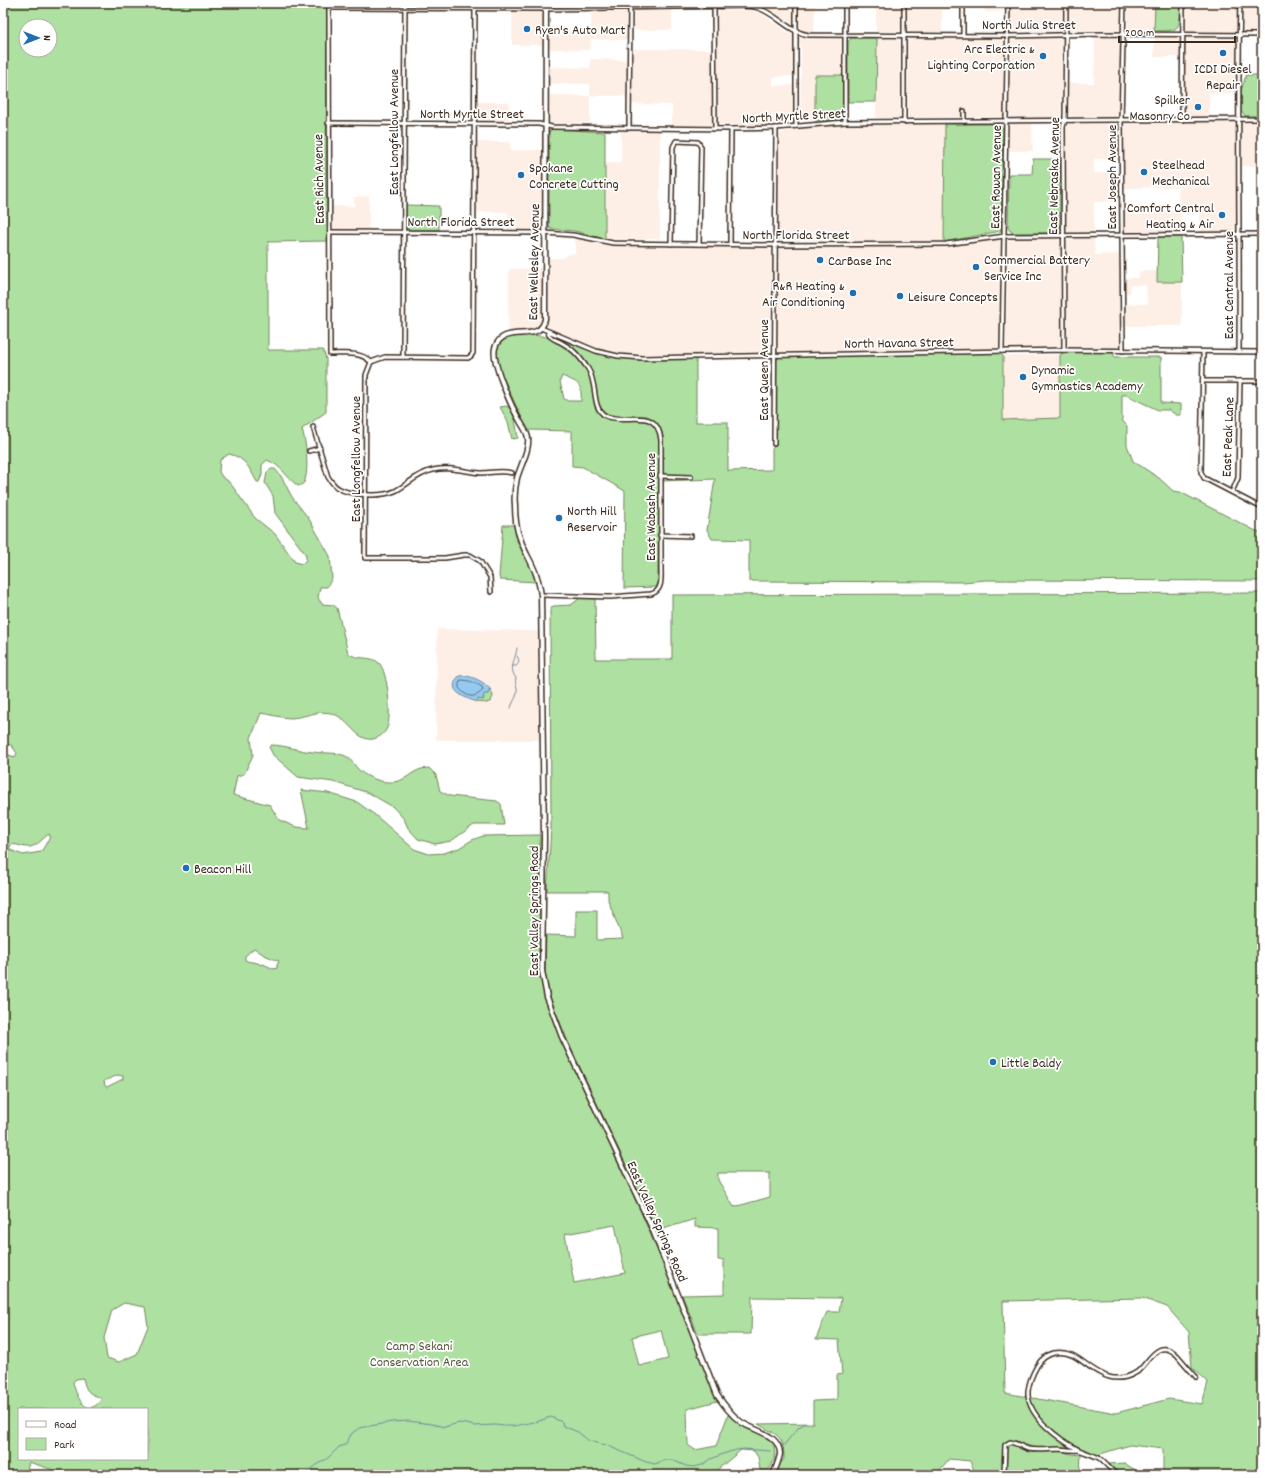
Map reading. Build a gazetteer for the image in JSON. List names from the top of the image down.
{
  "streets": {
    "street": [
      "North Julia Street",
      "North Myrtle Street",
      "East Longfellow Avenue",
      "East Nebraska Avenue",
      "East Rowan Avenue",
      "East Joseph Avenue",
      "East Rich Avenue",
      "North Florida Street",
      "East Wellesley Avenue",
      "East Central Avenue",
      "North Havana Street",
      "East Queen Avenue",
      "East Peak Lane",
      "East Wabash Avenue",
      "East Valley Springs Road"
    ]
  },
  "crossings": [
    ["North Julia Street", "East Nebraska Avenue"],
    ["North Julia Street", "East Rowan Avenue"],
    ["North Julia Street", "East Joseph Avenue"],
    ["North Julia Street", "East Central Avenue"],
    ["North Myrtle Street", "East Longfellow Avenue"],
    ["North Myrtle Street", "East Nebraska Avenue"],
    ["North Myrtle Street", "East Rowan Avenue"],
    ["North Myrtle Street", "East Joseph Avenue"],
    ["North Myrtle Street", "East Rich Avenue"],
    ["North Myrtle Street", "East Wellesley Avenue"],
    ["North Myrtle Street", "East Central Avenue"],
    ["North Myrtle Street", "East Queen Avenue"],
    ["East Longfellow Avenue", "East Rich Avenue"],
    ["East Longfellow Avenue", "North Florida Street"],
    ["East Nebraska Avenue", "North Florida Street"],
    ["East Nebraska Avenue", "North Havana Street"],
    ["East Rowan Avenue", "North Florida Street"],
    ["East Rowan Avenue", "North Havana Street"],
    ["East Joseph Avenue", "North Florida Street"],
    ["East Joseph Avenue", "North Havana Street"],
    ["East Rich Avenue", "North Florida Street"],
    ["North Florida Street", "East Wellesley Avenue"],
    ["North Florida Street", "East Central Avenue"],
    ["North Florida Street", "East Queen Avenue"],
    ["East Wellesley Avenue", "North Havana Street"],
    ["East Wellesley Avenue", "East Valley Springs Road"],
    ["East Central Avenue", "North Havana Street"],
    ["North Havana Street", "East Queen Avenue"],
    ["North Havana Street", "East Wabash Avenue"],
    ["North Havana Street", "East Valley Springs Road"],
    ["East Wabash Avenue", "East Valley Springs Road"]
  ],
  "parks": ["Camp Sekani Conservation Area"],
  "places": [
    "Ryen's Auto Mart",
    "ICDI Diesel Repair",
    "Arc Electric & Lighting Corporation",
    "Spilker Masonry Co",
    "Steelhead Mechanical",
    "Spokane Concrete Cutting",
    "Comfort Central Heating & Air",
    "CarBase Inc",
    "Commercial Battery Service Inc",
    "R&R Heating & Air Conditioning",
    "Leisure Concepts",
    "Dynamic Gymnastics Academy",
    "North Hill Reservoir",
    "Beacon Hill",
    "Little Baldy"
  ],
  "legend": ["Road", "Park"],
  "scale_bar": "200 m",
  "north": "right"
}
